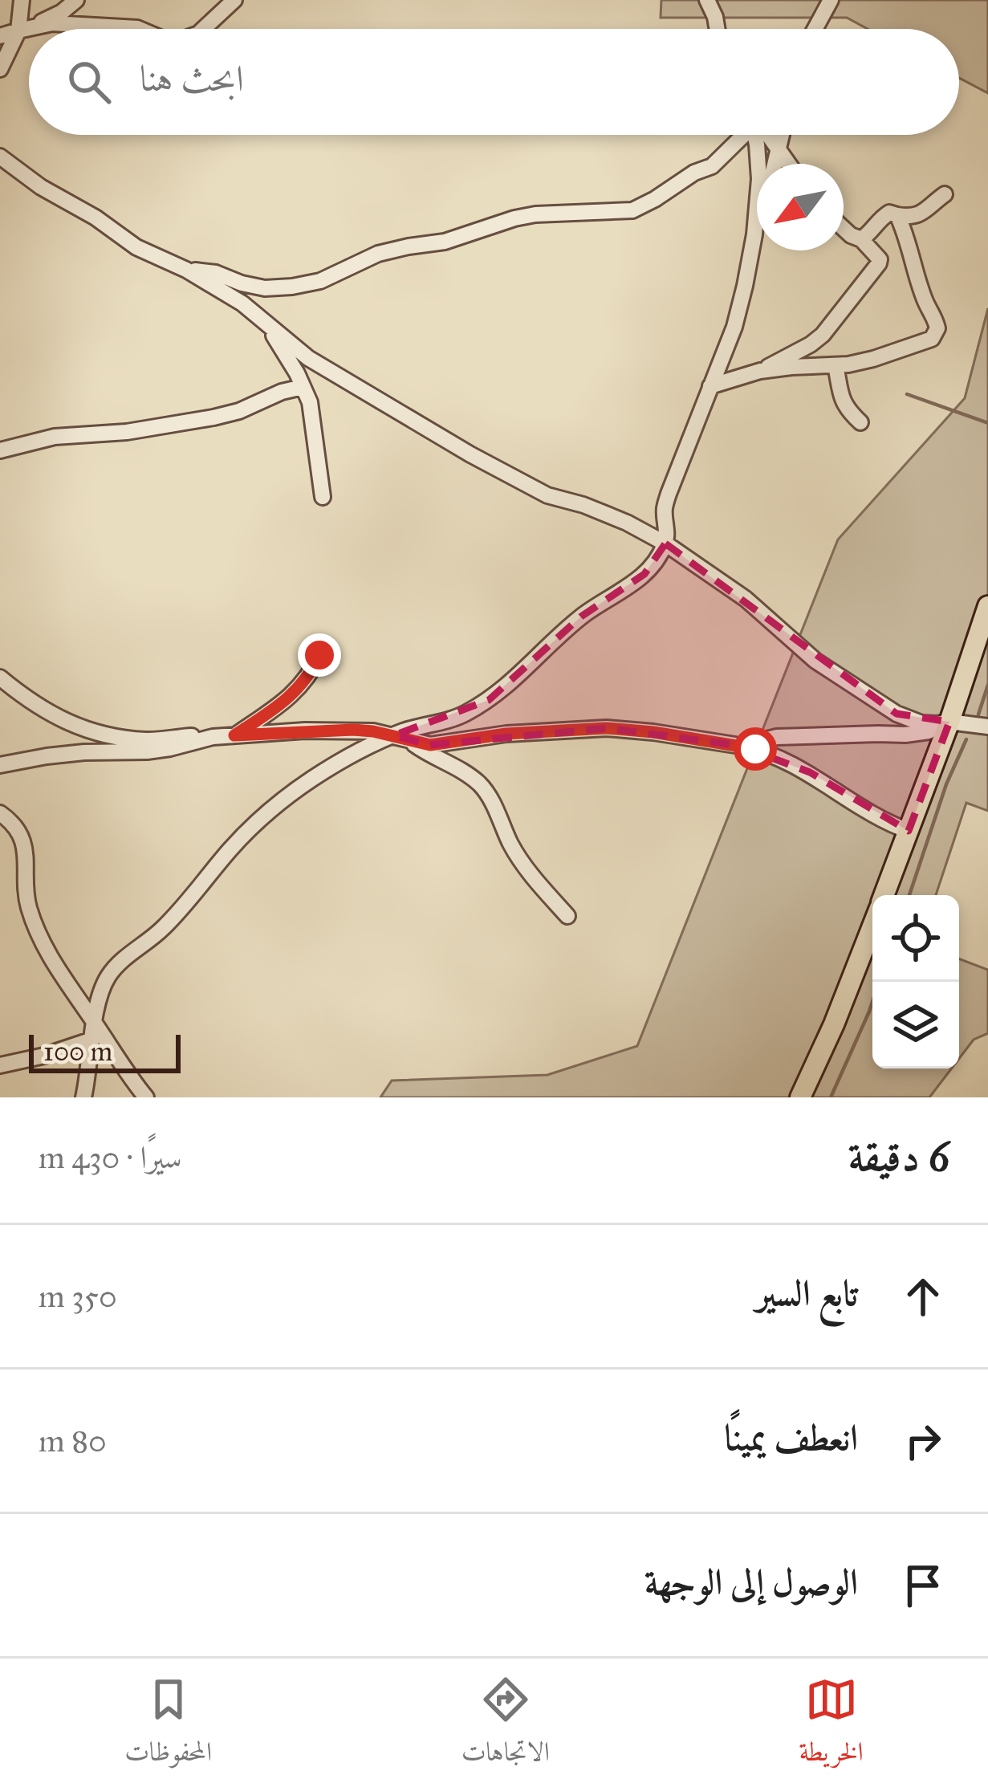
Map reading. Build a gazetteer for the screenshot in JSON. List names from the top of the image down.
{
  "scale_bar": "100 m",
  "north": "bottom left",
  "page": {
    "search": "ابحث هنا",
    "scale": "100 m",
    "heading": ["6 دقيقة", "سيرًا · 430 m"],
    "list": [
      ["تابع السير", "350 m"],
      ["انعطف يمينًا", "80 m"],
      "الوصول إلى الوجهة"
    ],
    "nav": ["الخريطة", "الاتجاهات", "المحفوظات"]
  }
}
